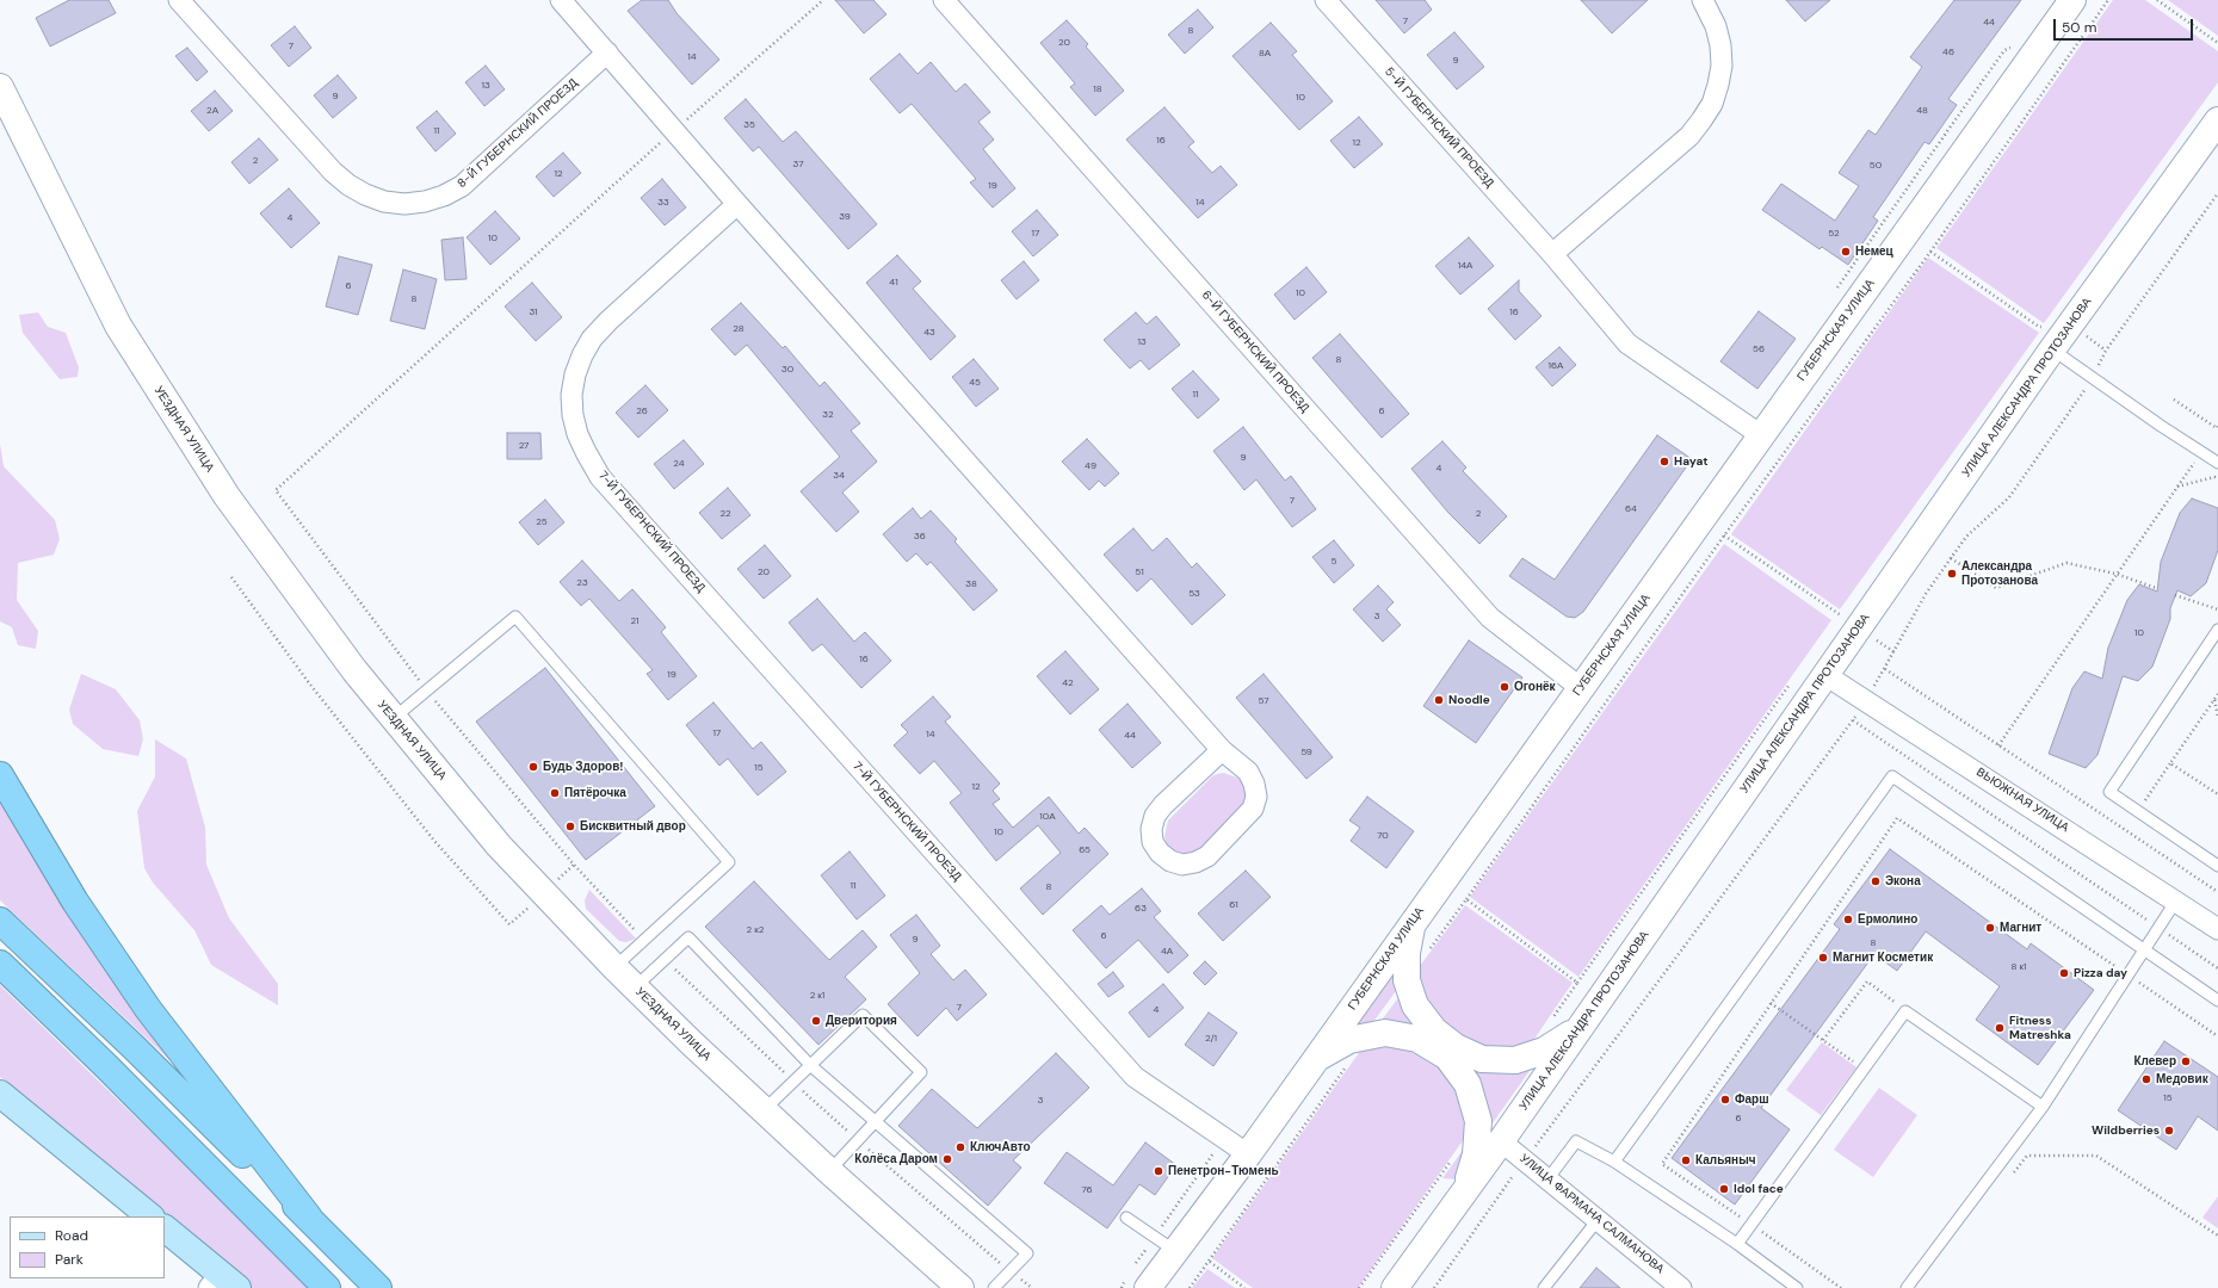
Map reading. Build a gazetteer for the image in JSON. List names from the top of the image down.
{
  "streets": {
    "street": [
      "5-Й ГУБЕРНСКИЙ ПРОЕЗД",
      "8-Й ГУБЕРНСКИЙ ПРОЕЗД",
      "ГУБЕРНСКАЯ УЛИЦА",
      "6-Й ГУБЕРНСКИЙ ПРОЕЗД",
      "УЛИЦА АЛЕКСАНДРА ПРОТОЗАНОВА",
      "УЕЗДНАЯ УЛИЦА",
      "7-Й ГУБЕРНСКИЙ ПРОЕЗД",
      "ВЬЮЖНАЯ УЛИЦА",
      "УЛИЦА ФАРМАНА САЛМАНОВА"
    ]
  },
  "crossings": [
    ["5-Й ГУБЕРНСКИЙ ПРОЕЗД", "ГУБЕРНСКАЯ УЛИЦА"],
    ["ГУБЕРНСКАЯ УЛИЦА", "6-Й ГУБЕРНСКИЙ ПРОЕЗД"],
    ["ГУБЕРНСКАЯ УЛИЦА", "7-Й ГУБЕРНСКИЙ ПРОЕЗД"],
    ["УЛИЦА АЛЕКСАНДРА ПРОТОЗАНОВА", "ВЬЮЖНАЯ УЛИЦА"],
    ["УЛИЦА АЛЕКСАНДРА ПРОТОЗАНОВА", "УЛИЦА ФАРМАНА САЛМАНОВА"]
  ],
  "places": [
    "Немец",
    "Hayat",
    "Александра Протозанова",
    "Огонёк",
    "Noodle",
    "Будь Здоров!",
    "Пятёрочка",
    "Бисквитный двор",
    "Экона",
    "Ермолино",
    "Магнит",
    "Магнит Косметик",
    "Pizza day",
    "Дверитория",
    "Fitness Matreshka",
    "Клевер",
    "Медовик",
    "Фарш",
    "Wildberries",
    "КлючАвто",
    "Колёса Даром",
    "Кальяныч",
    "Пенетрон-Тюмень",
    "Idol face"
  ],
  "house_numbers": [
    "7",
    "44",
    "8",
    "20",
    "7",
    "46",
    "8А",
    "14",
    "9",
    "13",
    "18",
    "9",
    "10",
    "2А",
    "48",
    "35",
    "11",
    "16",
    "12",
    "2",
    "37",
    "50",
    "12",
    "19",
    "33",
    "14",
    "39",
    "4",
    "17",
    "52",
    "10",
    "14А",
    "41",
    "6",
    "10",
    "8",
    "31",
    "16",
    "28",
    "43",
    "13",
    "56",
    "8",
    "16А",
    "30",
    "45",
    "11",
    "26",
    "6",
    "32",
    "27",
    "9",
    "24",
    "49",
    "4",
    "34",
    "7",
    "64",
    "22",
    "2",
    "25",
    "36",
    "5",
    "20",
    "51",
    "23",
    "38",
    "53",
    "3",
    "21",
    "10",
    "16",
    "19",
    "42",
    "57",
    "17",
    "14",
    "44",
    "59",
    "15",
    "12",
    "10А",
    "10",
    "70",
    "65",
    "11",
    "8",
    "61",
    "63",
    "2 к2",
    "6",
    "9",
    "8",
    "4А",
    "8 к1",
    "2 к1",
    "7",
    "4",
    "2/1",
    "15",
    "3",
    "6",
    "76"
  ],
  "legend": ["Road", "Park"],
  "scale_bar": "50 m"
}
